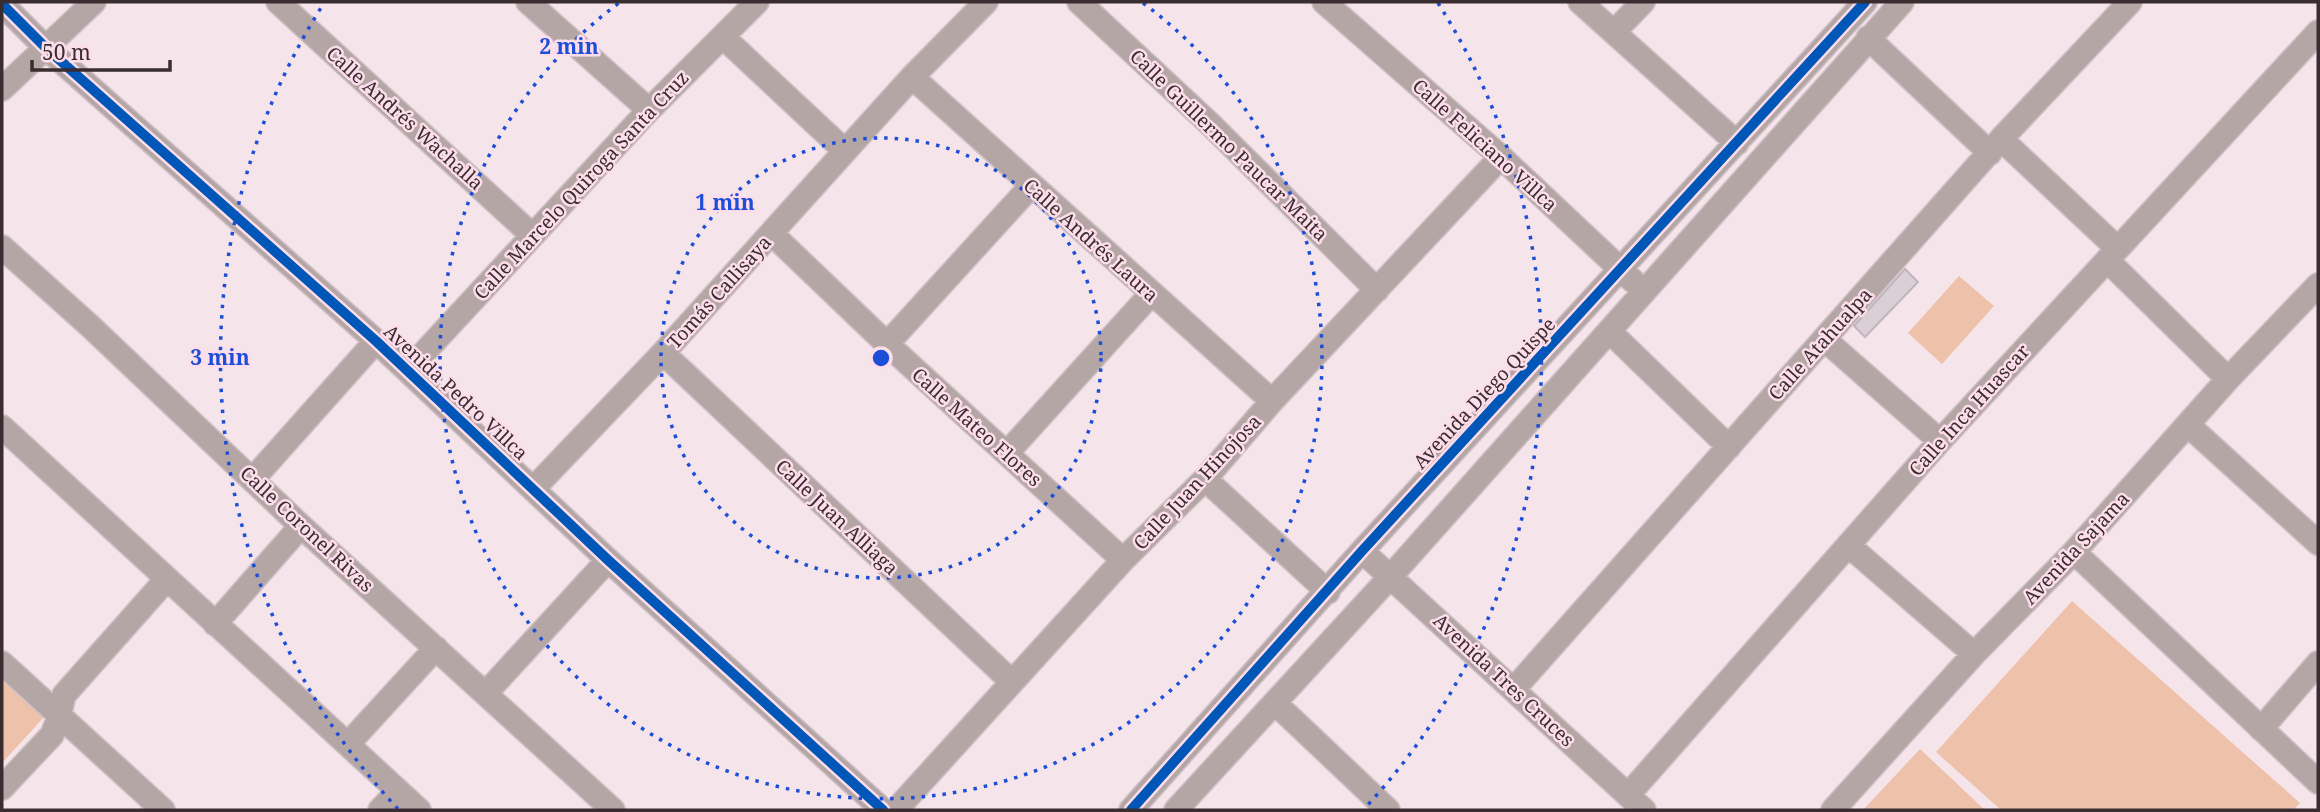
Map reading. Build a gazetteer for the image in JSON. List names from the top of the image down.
{
  "streets": {
    "street": [
      "Calle Andrés Wachalla",
      "Calle Guillermo Paucar Maita",
      "Calle Feliciano Villca",
      "Calle Marcelo Quiroga Santa Cruz",
      "Calle Andrés Laura",
      "Tomás Callisaya",
      "Calle Atahualpa",
      "Avenida Pedro Villca",
      "Avenida Diego Quispe",
      "Calle Inca Huascar",
      "Calle Mateo Flores",
      "Calle Juan Hinojosa",
      "Calle Juan Alliaga",
      "Calle Coronel Rivas",
      "Avenida Sajama",
      "Avenida Tres Cruces"
    ]
  },
  "crossings": [
    ["Calle Andrés Wachalla", "Calle Marcelo Quiroga Santa Cruz"],
    ["Calle Guillermo Paucar Maita", "Calle Juan Hinojosa"],
    ["Calle Feliciano Villca", "Avenida Diego Quispe"],
    ["Calle Feliciano Villca", "Calle Juan Hinojosa"],
    ["Calle Marcelo Quiroga Santa Cruz", "Avenida Pedro Villca"],
    ["Calle Andrés Laura", "Tomás Callisaya"],
    ["Calle Andrés Laura", "Calle Juan Hinojosa"],
    ["Tomás Callisaya", "Avenida Pedro Villca"],
    ["Tomás Callisaya", "Calle Mateo Flores"],
    ["Tomás Callisaya", "Calle Juan Alliaga"],
    ["Calle Atahualpa", "Avenida Tres Cruces"],
    ["Avenida Diego Quispe", "Avenida Tres Cruces"],
    ["Calle Inca Huascar", "Avenida Tres Cruces"],
    ["Calle Mateo Flores", "Calle Juan Hinojosa"],
    ["Calle Juan Hinojosa", "Calle Juan Alliaga"]
  ],
  "scale_bar": "50 m",
  "rings": ["2 min", "1 min", "3 min"]
}
